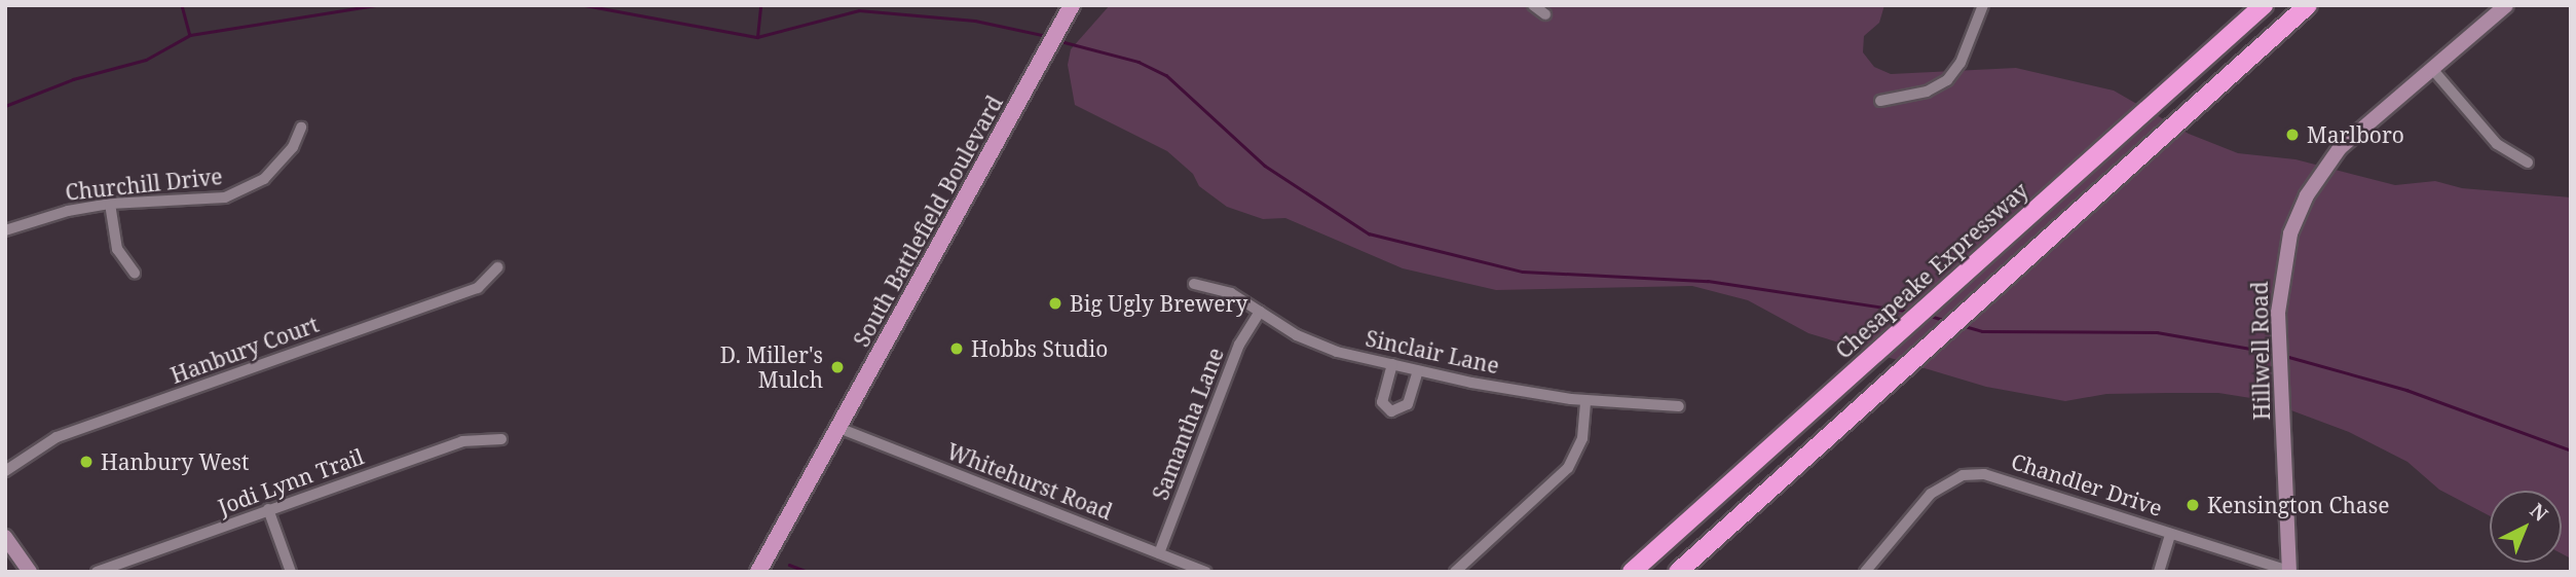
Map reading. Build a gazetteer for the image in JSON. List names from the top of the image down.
{
  "streets": {
    "highway": ["Chesapeake Expressway"],
    "main road": ["South Battlefield Boulevard"],
    "street": [
      "Churchill Drive",
      "Hanbury Court",
      "Hillwell Road",
      "Sinclair Lane",
      "Samantha Lane",
      "Jodi Lynn Trail",
      "Whitehurst Road",
      "Chandler Drive"
    ]
  },
  "crossings": [
    ["South Battlefield Boulevard", "Whitehurst Road"],
    ["Hillwell Road", "Chandler Drive"],
    ["Sinclair Lane", "Samantha Lane"],
    ["Samantha Lane", "Whitehurst Road"]
  ],
  "places": [
    "Marlboro",
    "Big Ugly Brewery",
    "Hobbs Studio",
    "D. Miller's Mulch",
    "Hanbury West",
    "Kensington Chase"
  ],
  "north": "top right"
}
